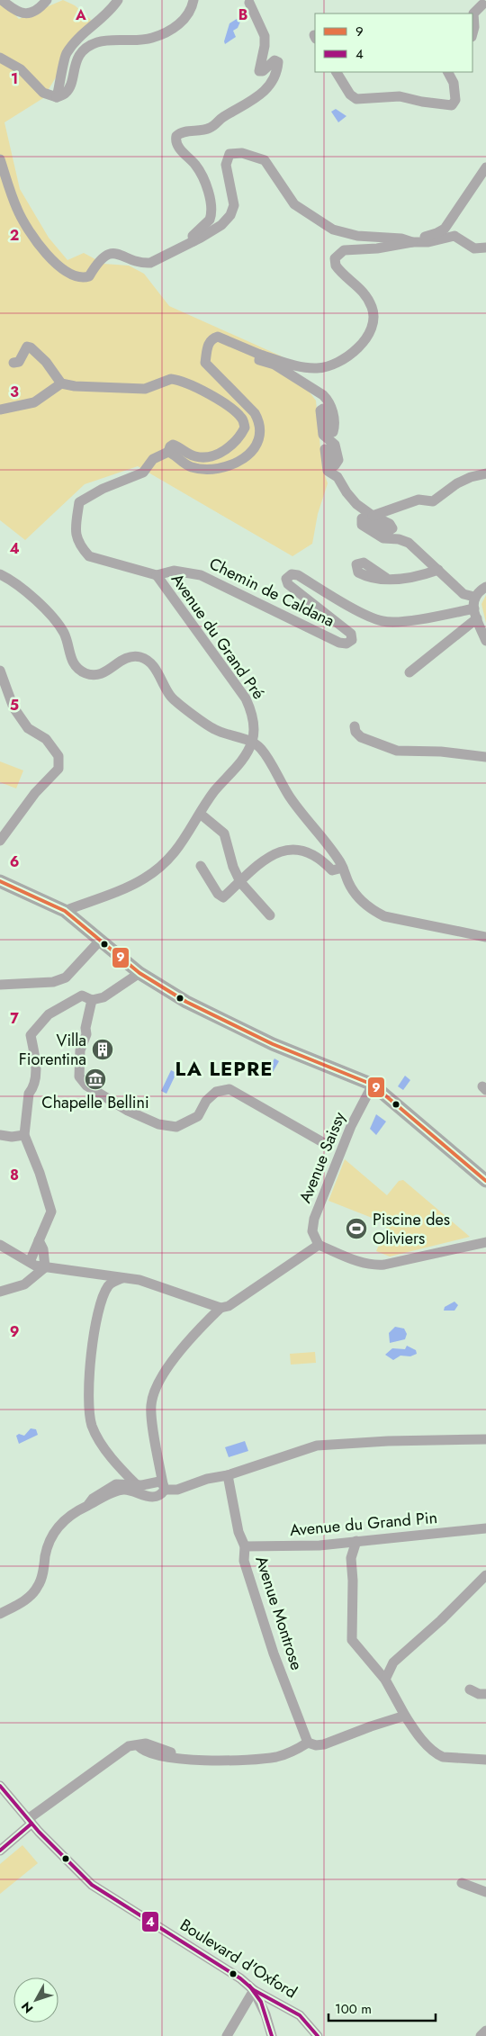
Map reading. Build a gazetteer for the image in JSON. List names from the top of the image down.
{
  "streets": {
    "street": [
      "Chemin de Caldana",
      "Avenue du Grand Pré",
      "Avenue Saissy",
      "Avenue du Grand Pin",
      "Avenue Montrose",
      "Boulevard d'Oxford"
    ]
  },
  "crossings": [
    ["Chemin de Caldana", "Avenue du Grand Pré"],
    ["Avenue du Grand Pin", "Avenue Montrose"]
  ],
  "districts": ["LA LEPRE"],
  "places": {
    "building": ["Villa Fiorentina"],
    "museum": ["Chapelle Bellini"],
    "sports": ["Piscine des Oliviers"]
  },
  "lines": ["transit line 9", "transit line 4"],
  "legend": ["9", "4"],
  "scale_bar": "100 m",
  "north": "bottom left",
  "grid": {
    "columns": ["A", "B"],
    "rows": [
      "1",
      "2",
      "3",
      "4",
      "5",
      "6",
      "7",
      "8",
      "9"
    ]
  }
}
